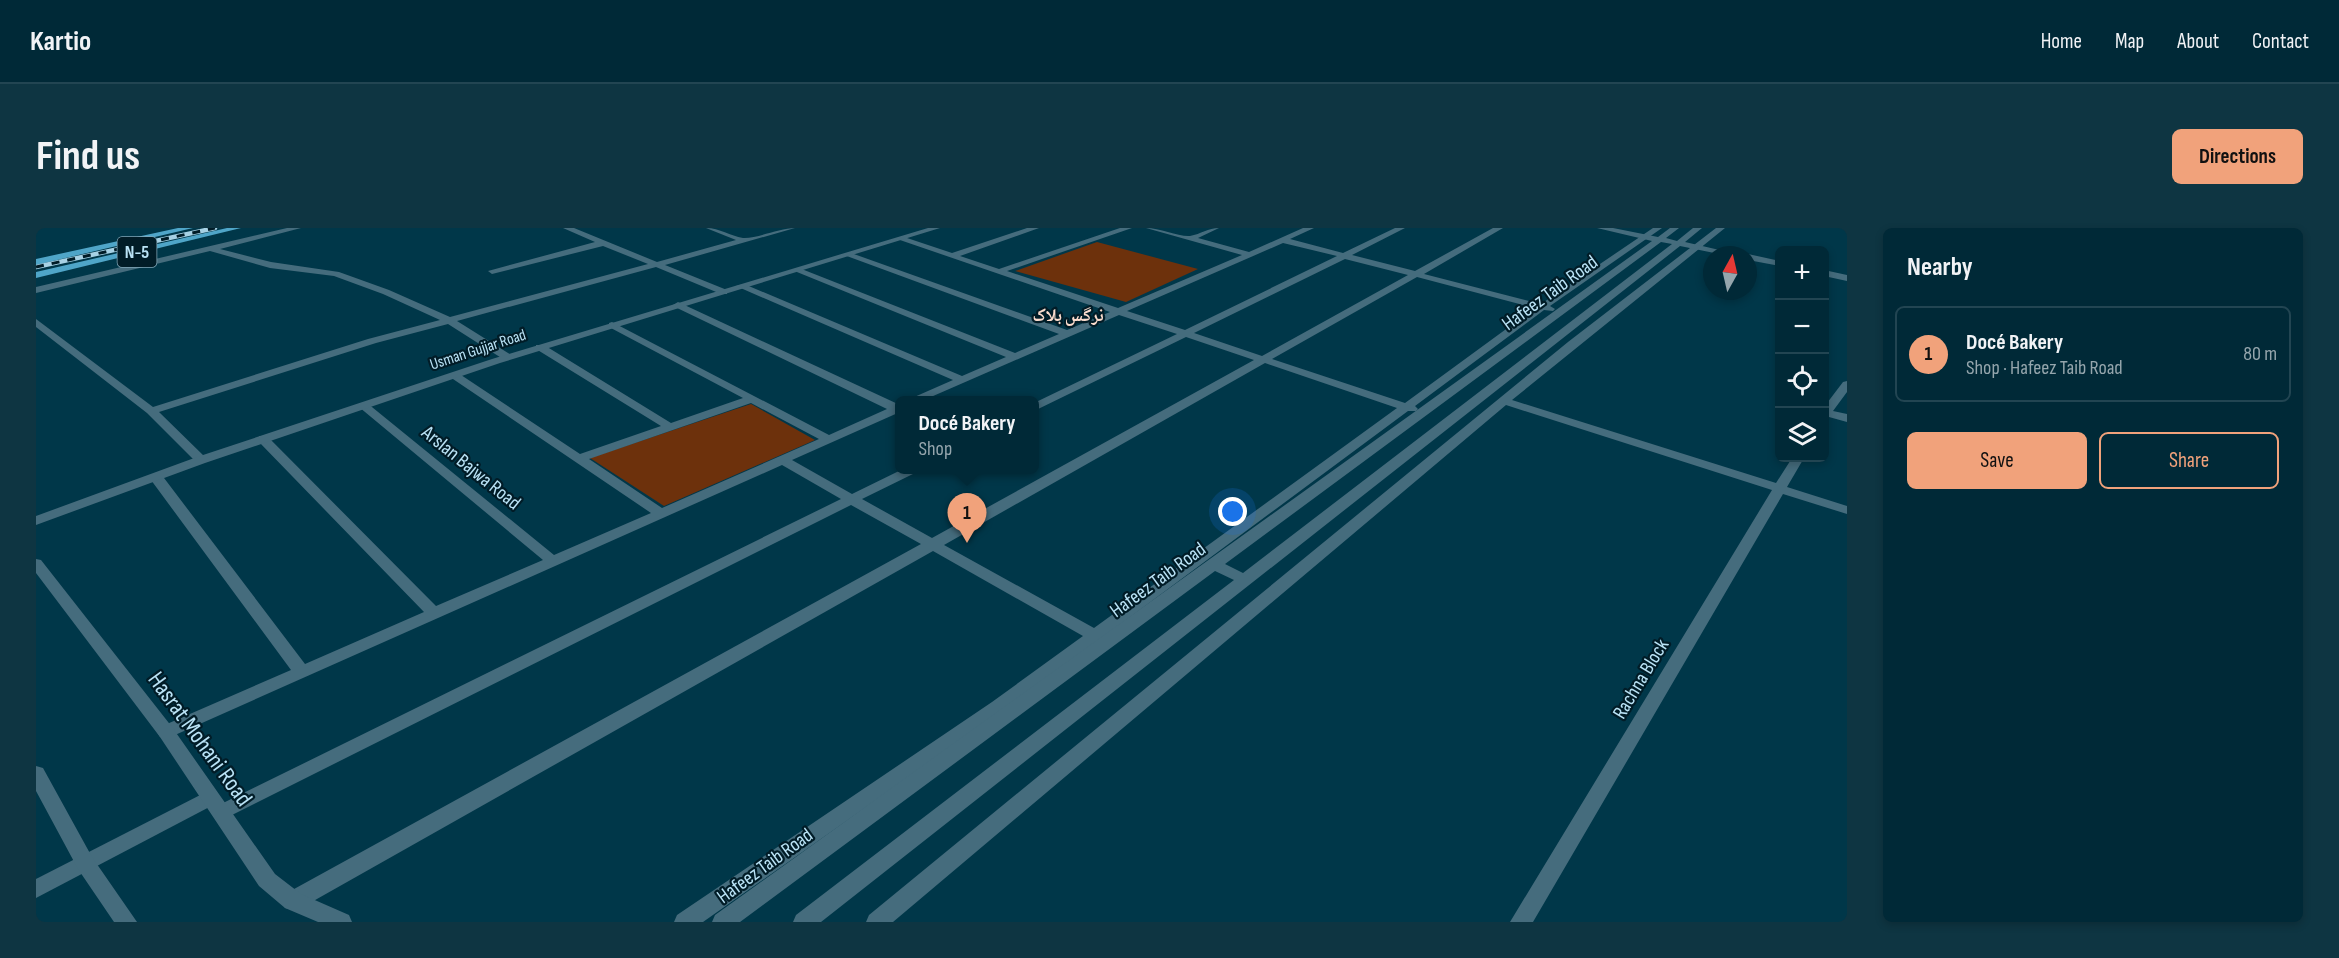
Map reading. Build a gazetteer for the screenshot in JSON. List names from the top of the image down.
{
  "streets": {
    "main road": ["N-5"],
    "street": [
      "Hafeez Taib Road",
      "Usman Gujjar Road",
      "Arslan Bajwa Road",
      "Rachna Block",
      "Hasrat Mohani Road"
    ]
  },
  "crossings": [
    ["Usman Gujjar Road", "Arslan Bajwa Road"]
  ],
  "districts": ["نرگس بلاک"],
  "north": "top",
  "page": {
    "header": "Kartio",
    "nav": [
      "Home",
      "Map",
      "About",
      "Contact"
    ],
    "buttons": [
      "Directions",
      ["Save", "Share"]
    ],
    "title": "Find us",
    "heading": "Nearby",
    "map_buttons": ["+", "−"],
    "list": [
      {
        "mark": "1",
        "name": "Docé Bakery",
        "note": "Shop · Hafeez Taib Road",
        "value": "80 m"
      }
    ],
    "popup": ["Docé Bakery", "Shop"],
    "pins": "1"
  }
}
